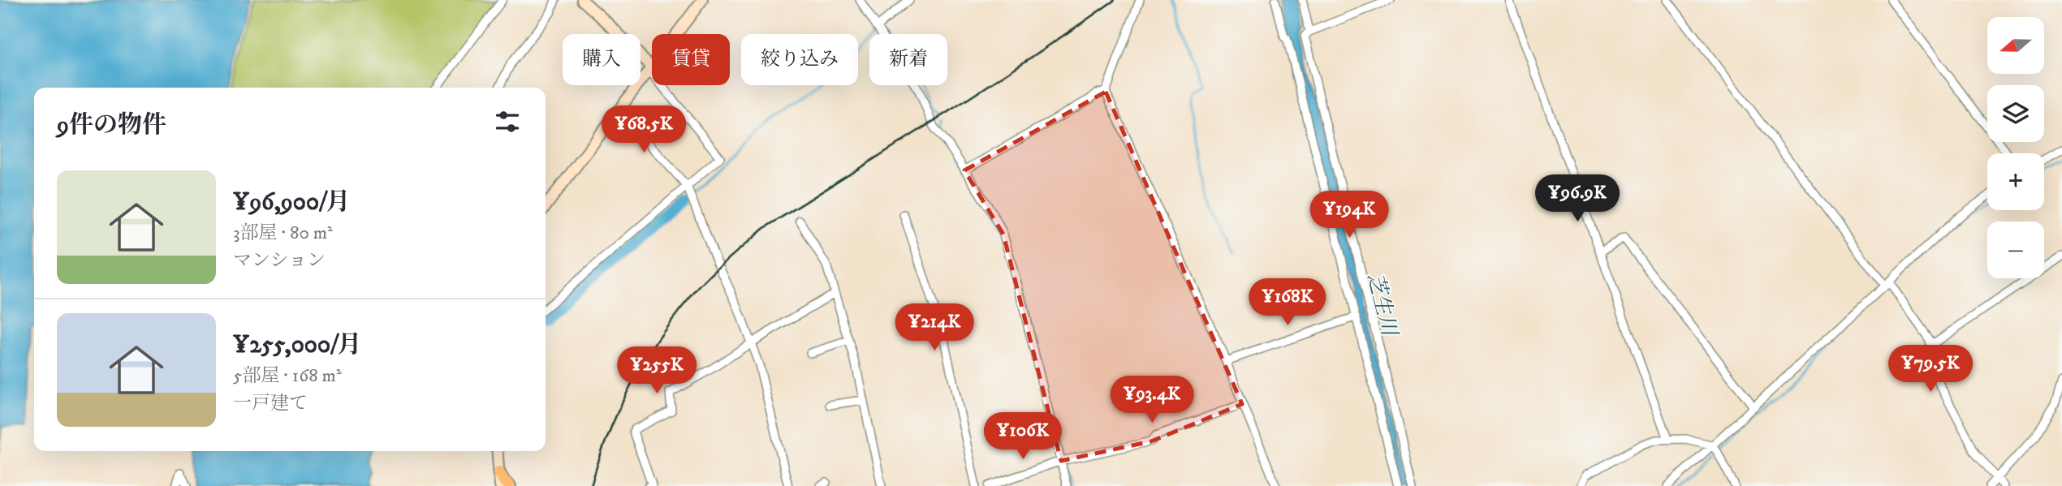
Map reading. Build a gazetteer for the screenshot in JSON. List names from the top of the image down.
{
  "water": ["芝生川"],
  "north": "left",
  "page": {
    "map_buttons": ["+", "−"],
    "chip": [
      "購入",
      "賃貸",
      "絞り込み",
      "新着"
    ],
    "heading": "9件の物件",
    "price": [
      "¥68.5K",
      "¥96.9K",
      "¥194K",
      "¥168K",
      "¥214K",
      "¥79.5K",
      "¥255K",
      "¥93.4K",
      "¥106K"
    ],
    "list": [
      {
        "name": "¥96,900/月",
        "note": "3部屋 · 80 m² · マンション"
      },
      {
        "name": "¥255,000/月",
        "note": "5部屋 · 168 m² · 一戸建て"
      }
    ]
  }
}
